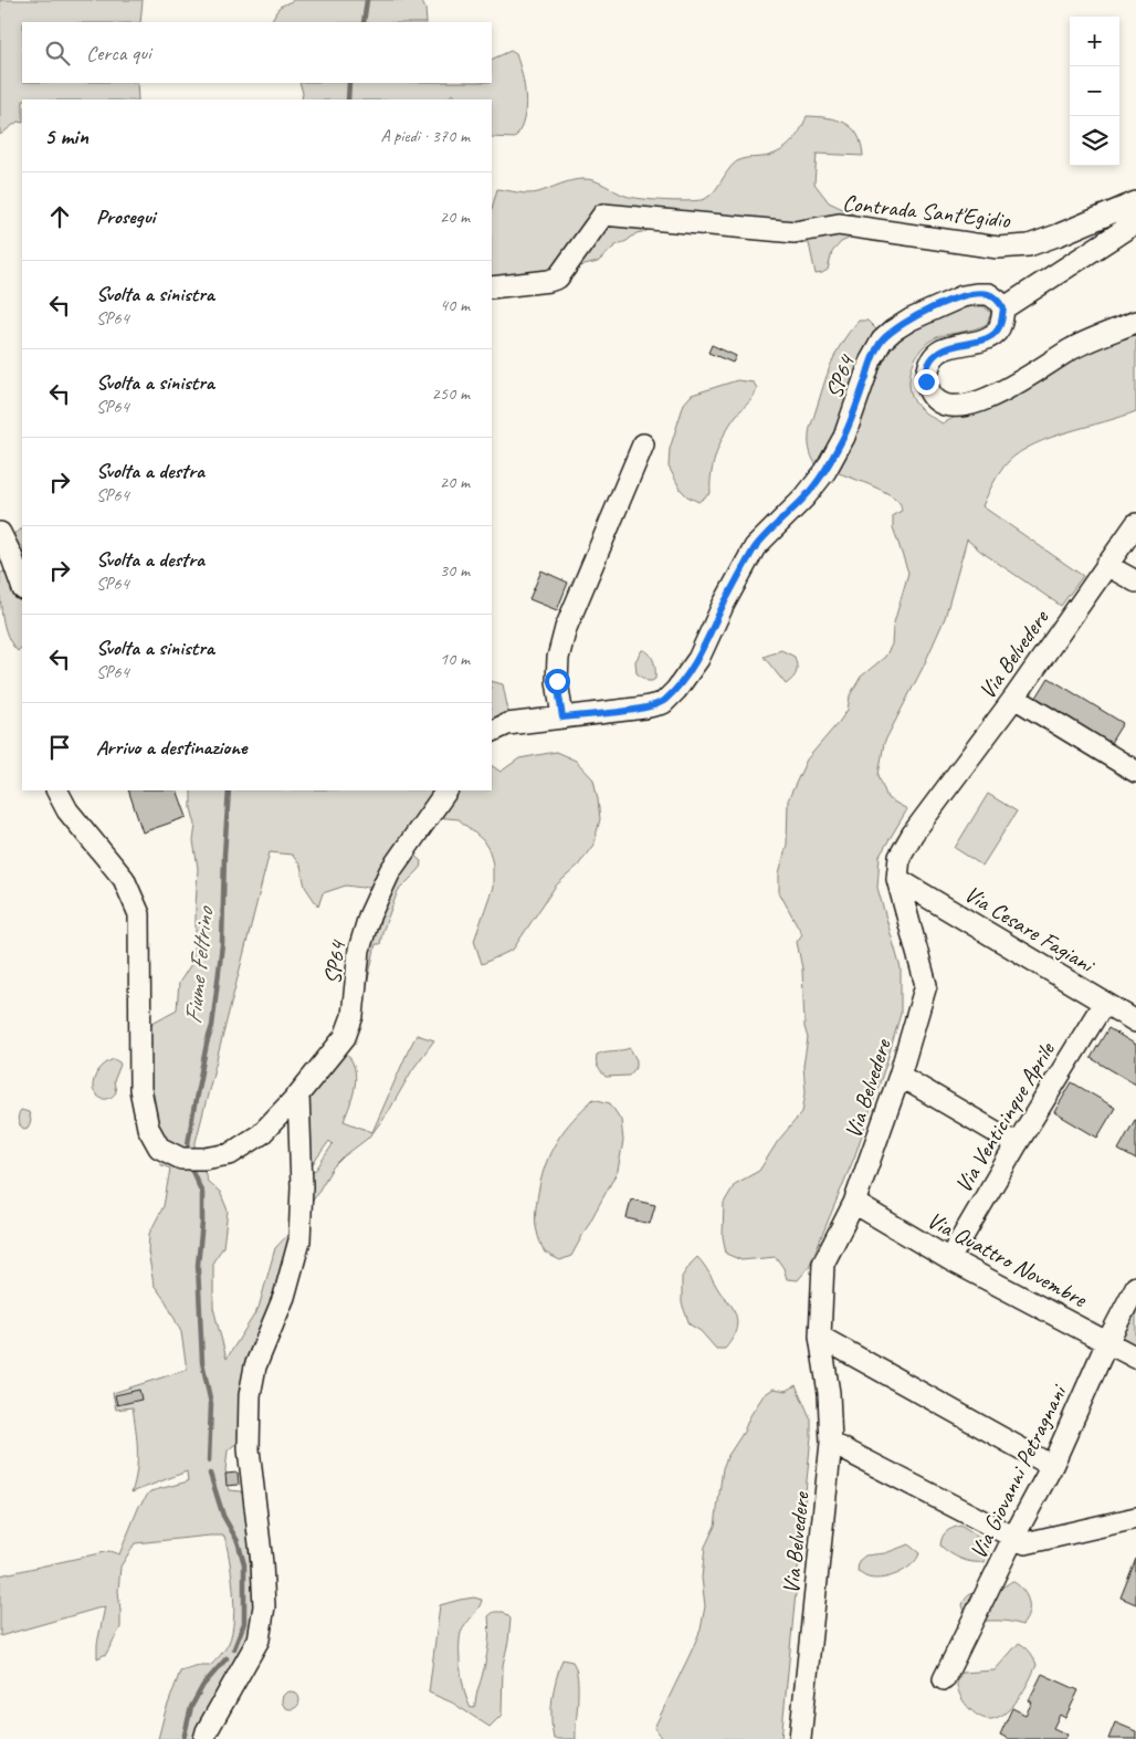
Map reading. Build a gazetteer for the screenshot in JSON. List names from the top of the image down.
{
  "streets": {
    "street": [
      "Contrada Sant'Egidio",
      "SP64",
      "Via Belvedere",
      "Via Cesare Fagiani",
      "Via Venticinque Aprile",
      "Via Quattro Novembre",
      "Via Giovanni Petragnani"
    ]
  },
  "crossings": [
    ["Via Belvedere", "Via Cesare Fagiani"],
    ["Via Belvedere", "Via Quattro Novembre"],
    ["Via Cesare Fagiani", "Via Venticinque Aprile"],
    ["Via Venticinque Aprile", "Via Quattro Novembre"],
    ["Via Quattro Novembre", "Via Giovanni Petragnani"]
  ],
  "water": ["Fiume Feltrino"],
  "page": {
    "map_buttons": ["+", "−"],
    "search": "Cerca qui",
    "heading": ["5 min", "A piedi · 370 m"],
    "list": [
      ["Prosegui", "20 m"],
      ["Svolta a sinistra", "SP64", "40 m"],
      ["Svolta a sinistra", "SP64", "250 m"],
      ["Svolta a destra", "SP64", "20 m"],
      ["Svolta a destra", "SP64", "30 m"],
      ["Svolta a sinistra", "SP64", "10 m"],
      "Arrivo a destinazione"
    ]
  }
}
